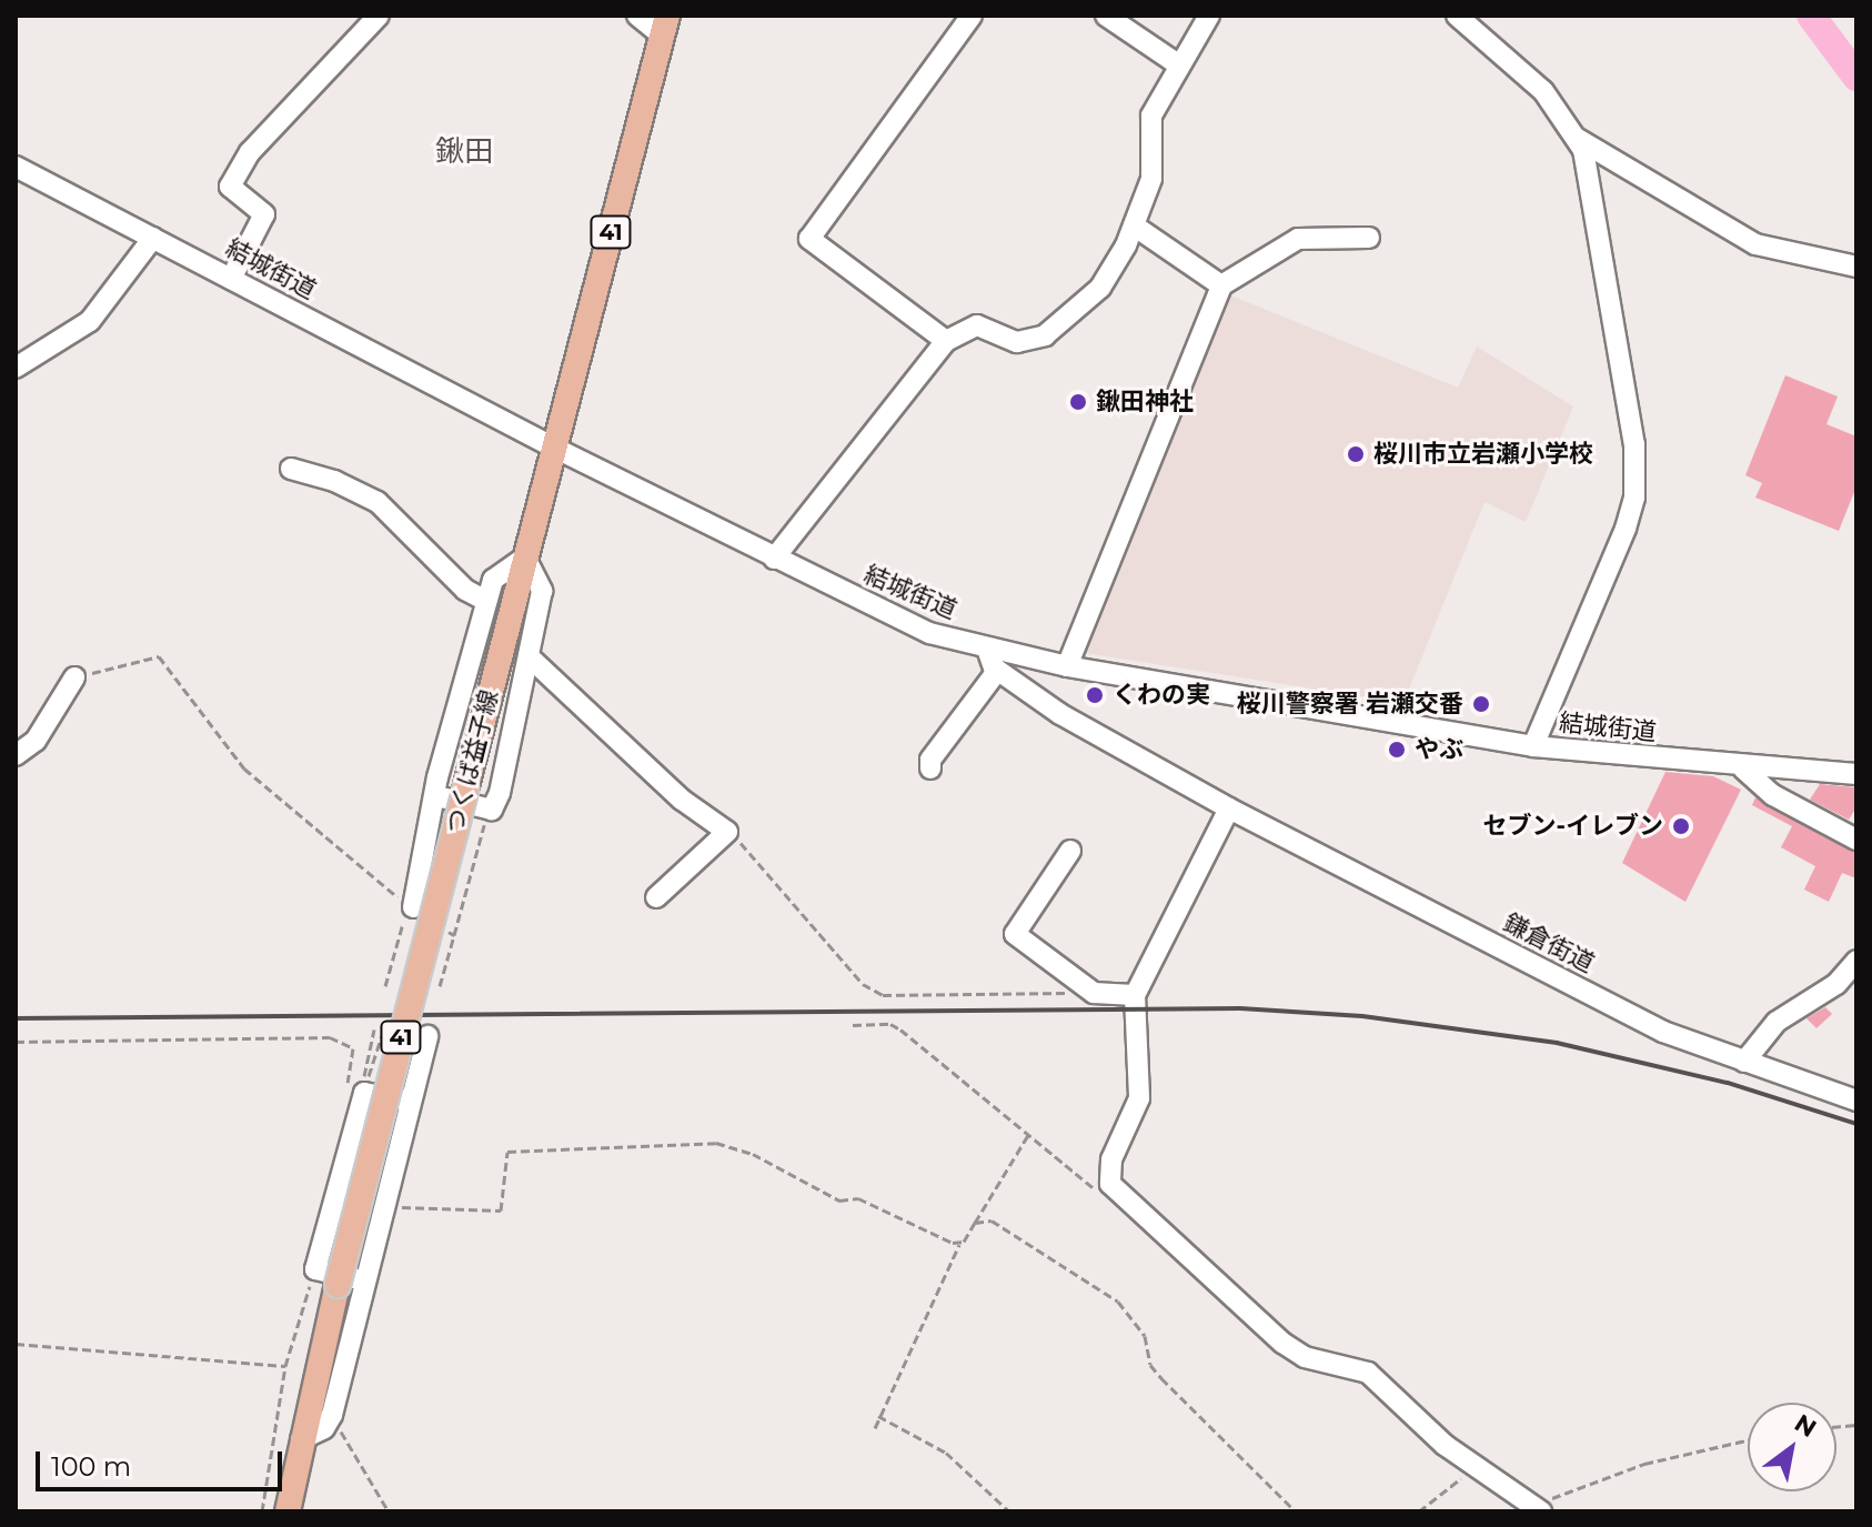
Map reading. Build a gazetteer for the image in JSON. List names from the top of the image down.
{
  "streets": {
    "main road": ["41", "つくば益子線"],
    "street": ["結城街道", "鎌倉街道"]
  },
  "crossings": [
    ["結城街道", "つくば益子線"]
  ],
  "districts": ["鍬田"],
  "places": [
    "鍬田神社",
    "桜川市立岩瀬小学校",
    "くわの実",
    "桜川警察署 岩瀬交番",
    "やぶ",
    "セブン-イレブン"
  ],
  "scale_bar": "100 m",
  "north": "top right"
}
